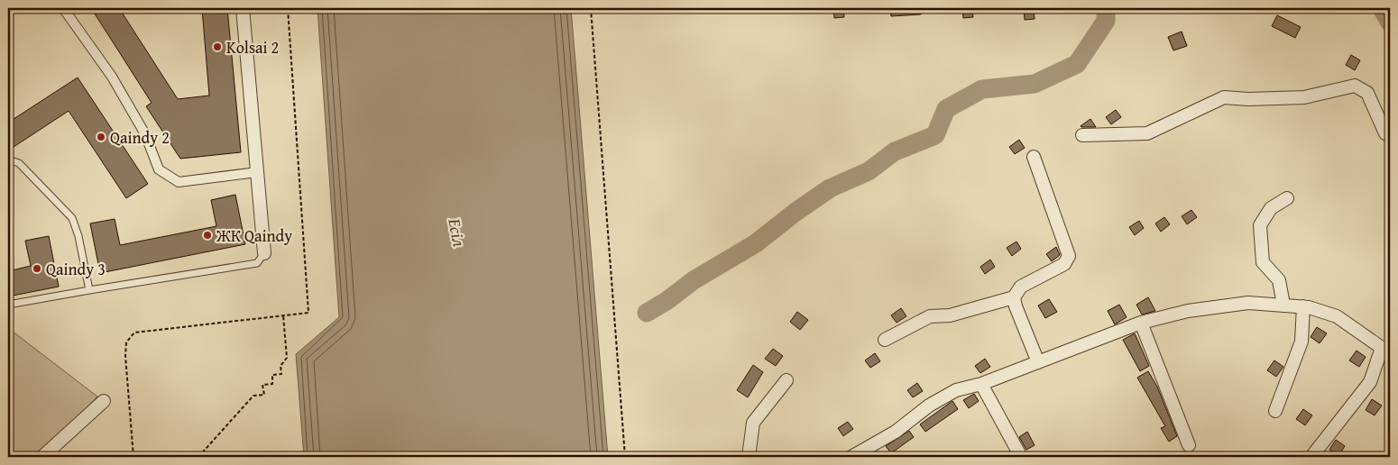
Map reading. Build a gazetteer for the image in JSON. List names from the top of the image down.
{
  "water": ["Есіл"],
  "places": [
    "Kolsai 2",
    "Qaindy 2",
    "ЖК Qaindy",
    "Qaindy 3"
  ]
}
